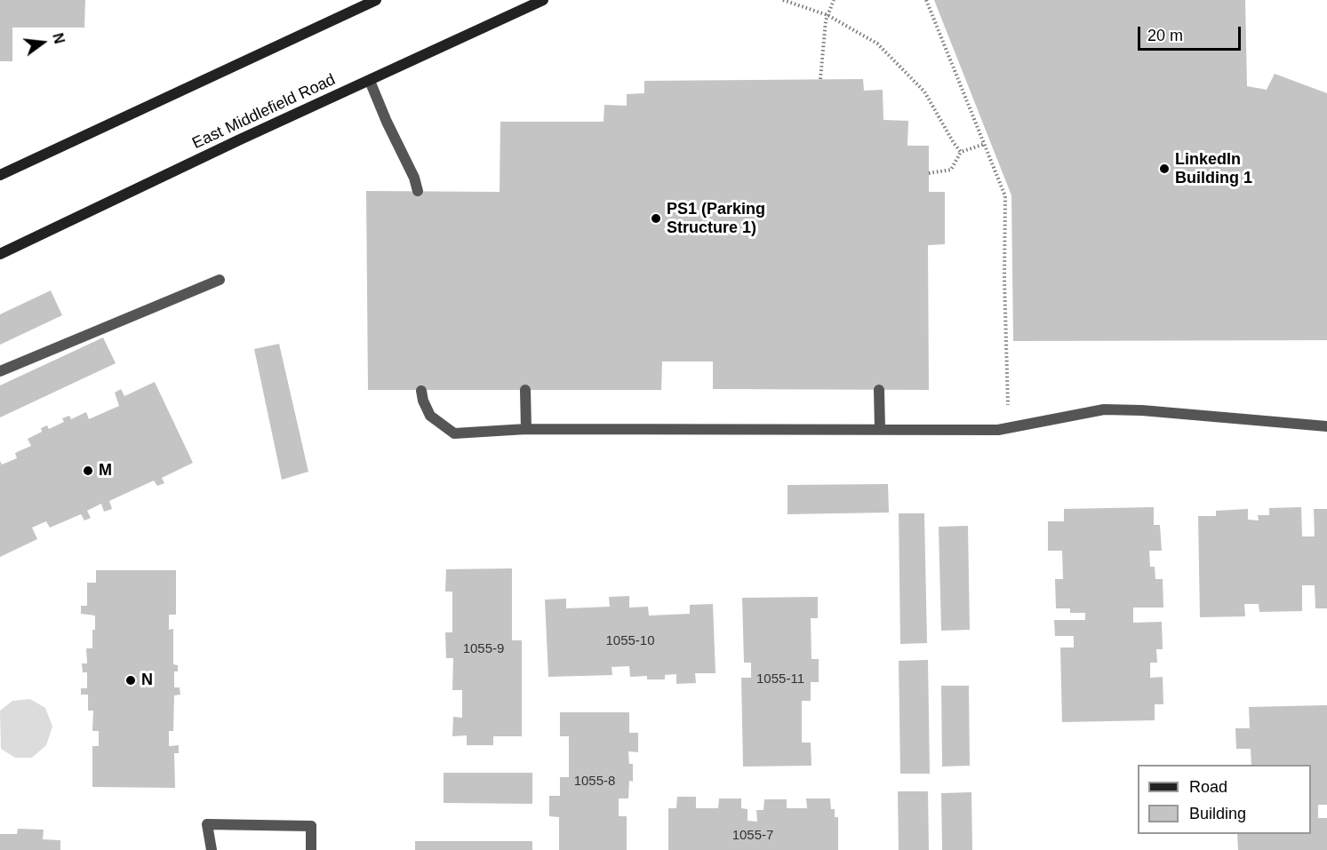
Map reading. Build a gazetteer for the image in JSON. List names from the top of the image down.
{
  "streets": {
    "main road": ["East Middlefield Road"]
  },
  "places": [
    "LinkedIn Building 1",
    "PS1 (Parking Structure 1)",
    "M",
    "N"
  ],
  "house_numbers": [
    "1055-10",
    "1055-9",
    "1055-11",
    "1055-8",
    "1055-7"
  ],
  "legend": ["Road", "Building"],
  "scale_bar": "20 m",
  "north": "right"
}
